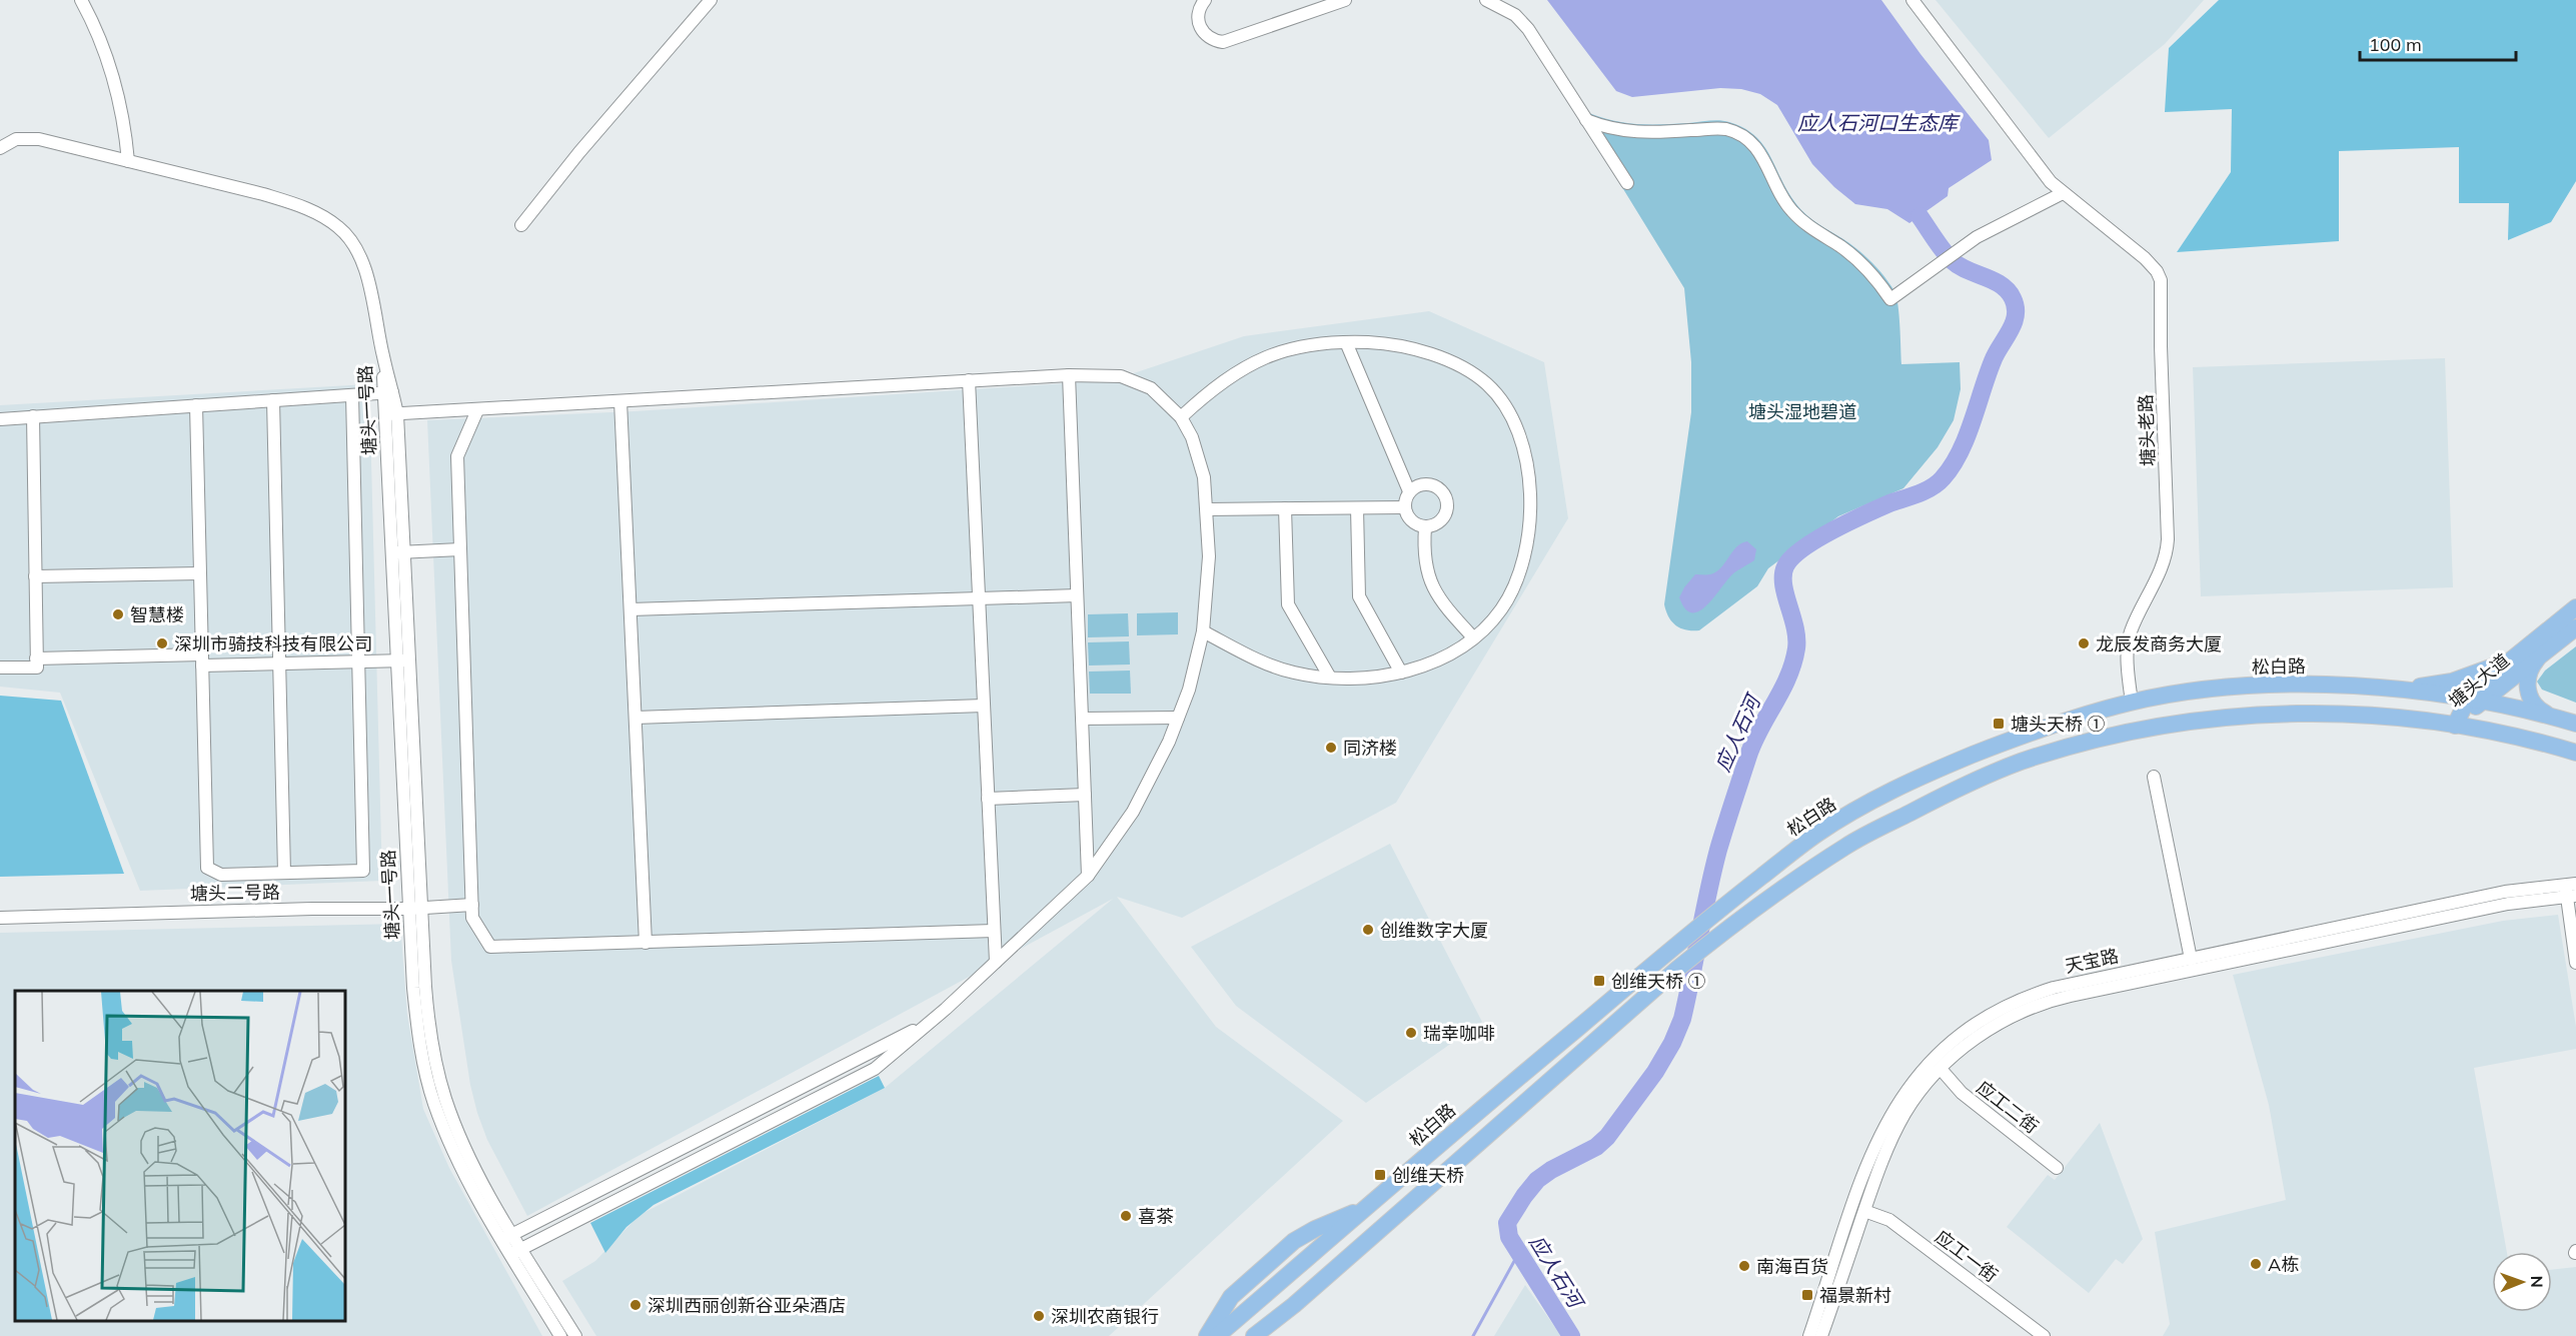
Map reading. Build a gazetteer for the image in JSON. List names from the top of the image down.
{
  "streets": {
    "main road": ["松白路", "塘头大道"],
    "street": [
      "塘头一号路",
      "塘头老路",
      "塘头二号路",
      "天宝路",
      "应工二街",
      "应工一街"
    ]
  },
  "crossings": [
    ["塘头一号路", "塘头二号路"],
    ["塘头老路", "松白路"],
    ["松白路", "塘头大道"],
    ["天宝路", "应工二街"],
    ["天宝路", "应工一街"]
  ],
  "water": ["应人石河口生态库", "应人石河"],
  "parks": ["塘头湿地碧道"],
  "places": {
    "other": [
      "智慧楼",
      "深圳市骑技科技有限公司",
      "龙辰发商务大厦",
      "同济楼",
      "创维数字大厦",
      "瑞幸咖啡",
      "喜茶",
      "A栋",
      "南海百货",
      "深圳西丽创新谷亚朵酒店",
      "深圳农商银行"
    ],
    "transit": [
      "塘头天桥 ①",
      "创维天桥 ①",
      "创维天桥",
      "福景新村"
    ]
  },
  "scale_bar": "100 m",
  "north": "right"
}
